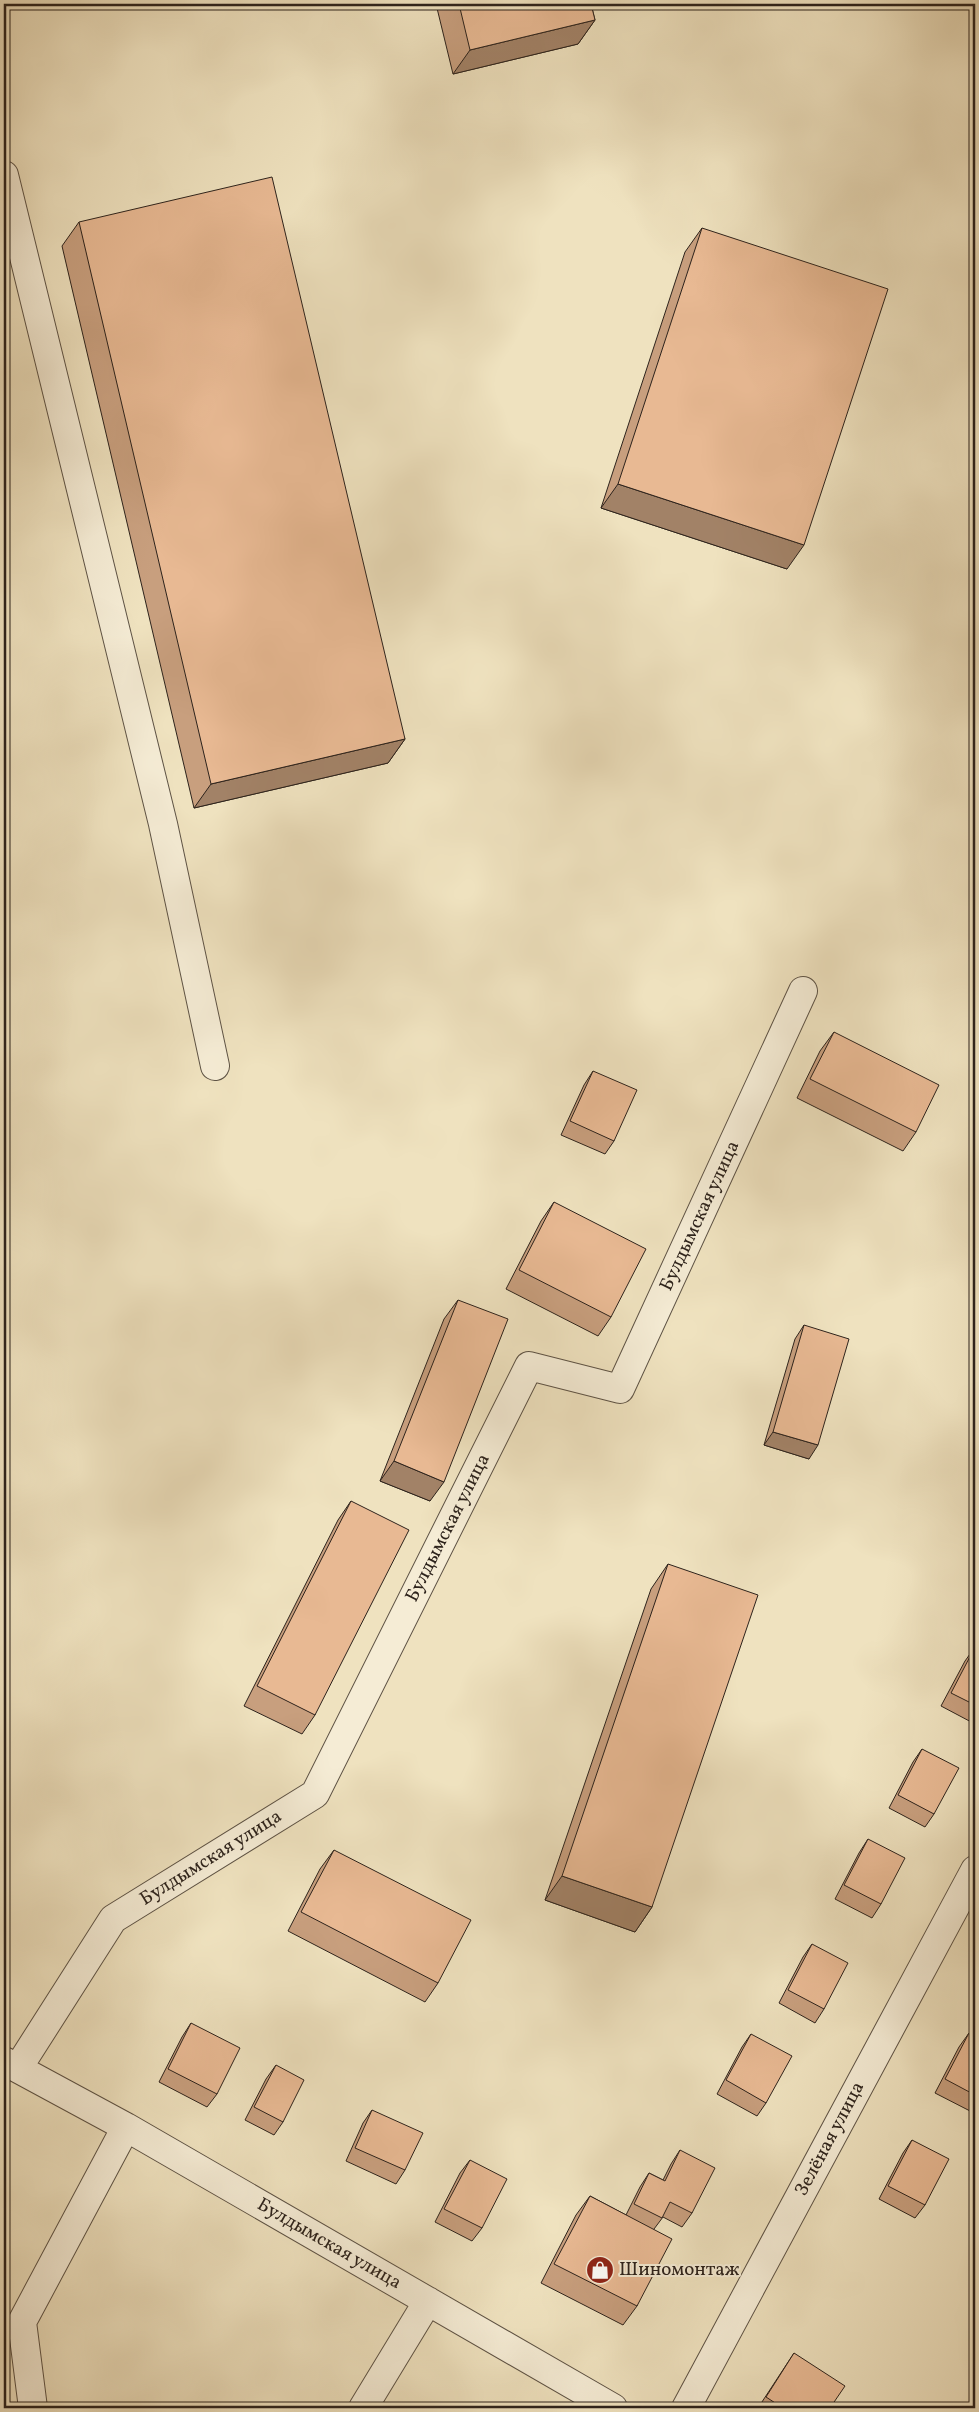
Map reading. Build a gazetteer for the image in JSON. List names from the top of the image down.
{
  "streets": {
    "street": ["Булдымская улица", "Зелёная улица"]
  },
  "places": {
    "shop": ["Шиномонтаж"]
  }
}
